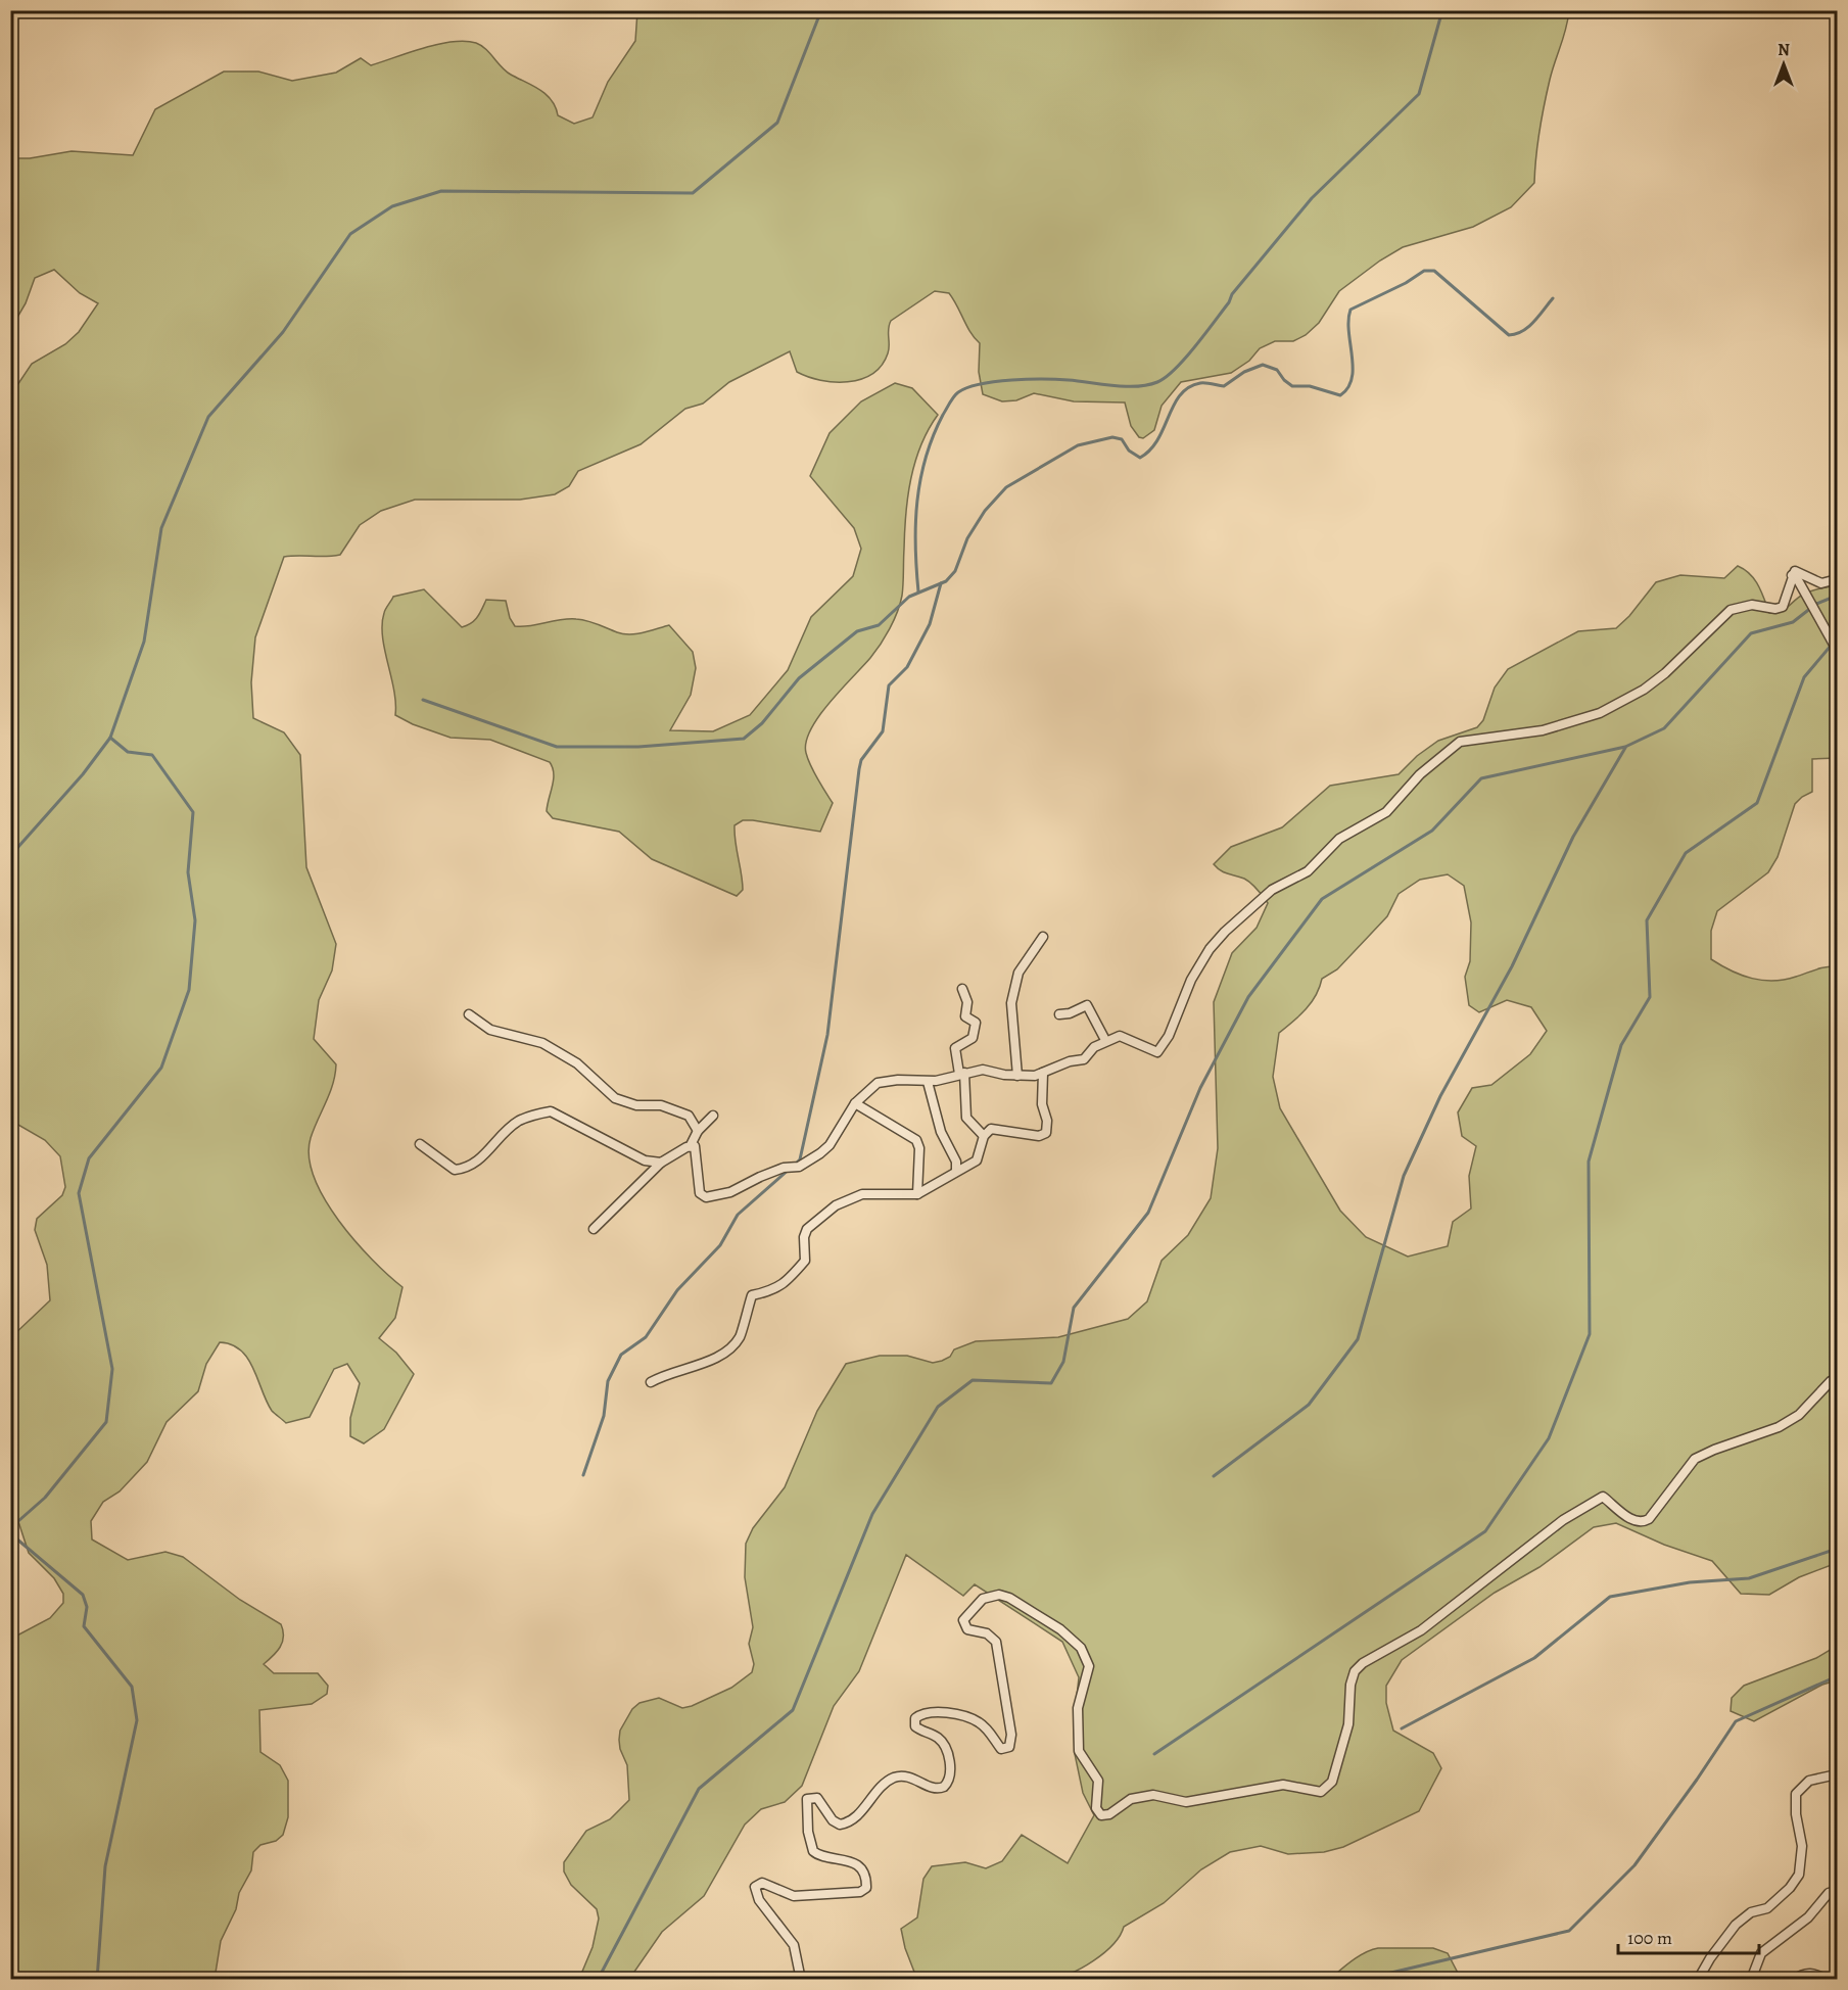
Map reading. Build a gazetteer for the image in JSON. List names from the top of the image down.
{
  "scale_bar": "100 m",
  "north": "top"
}
